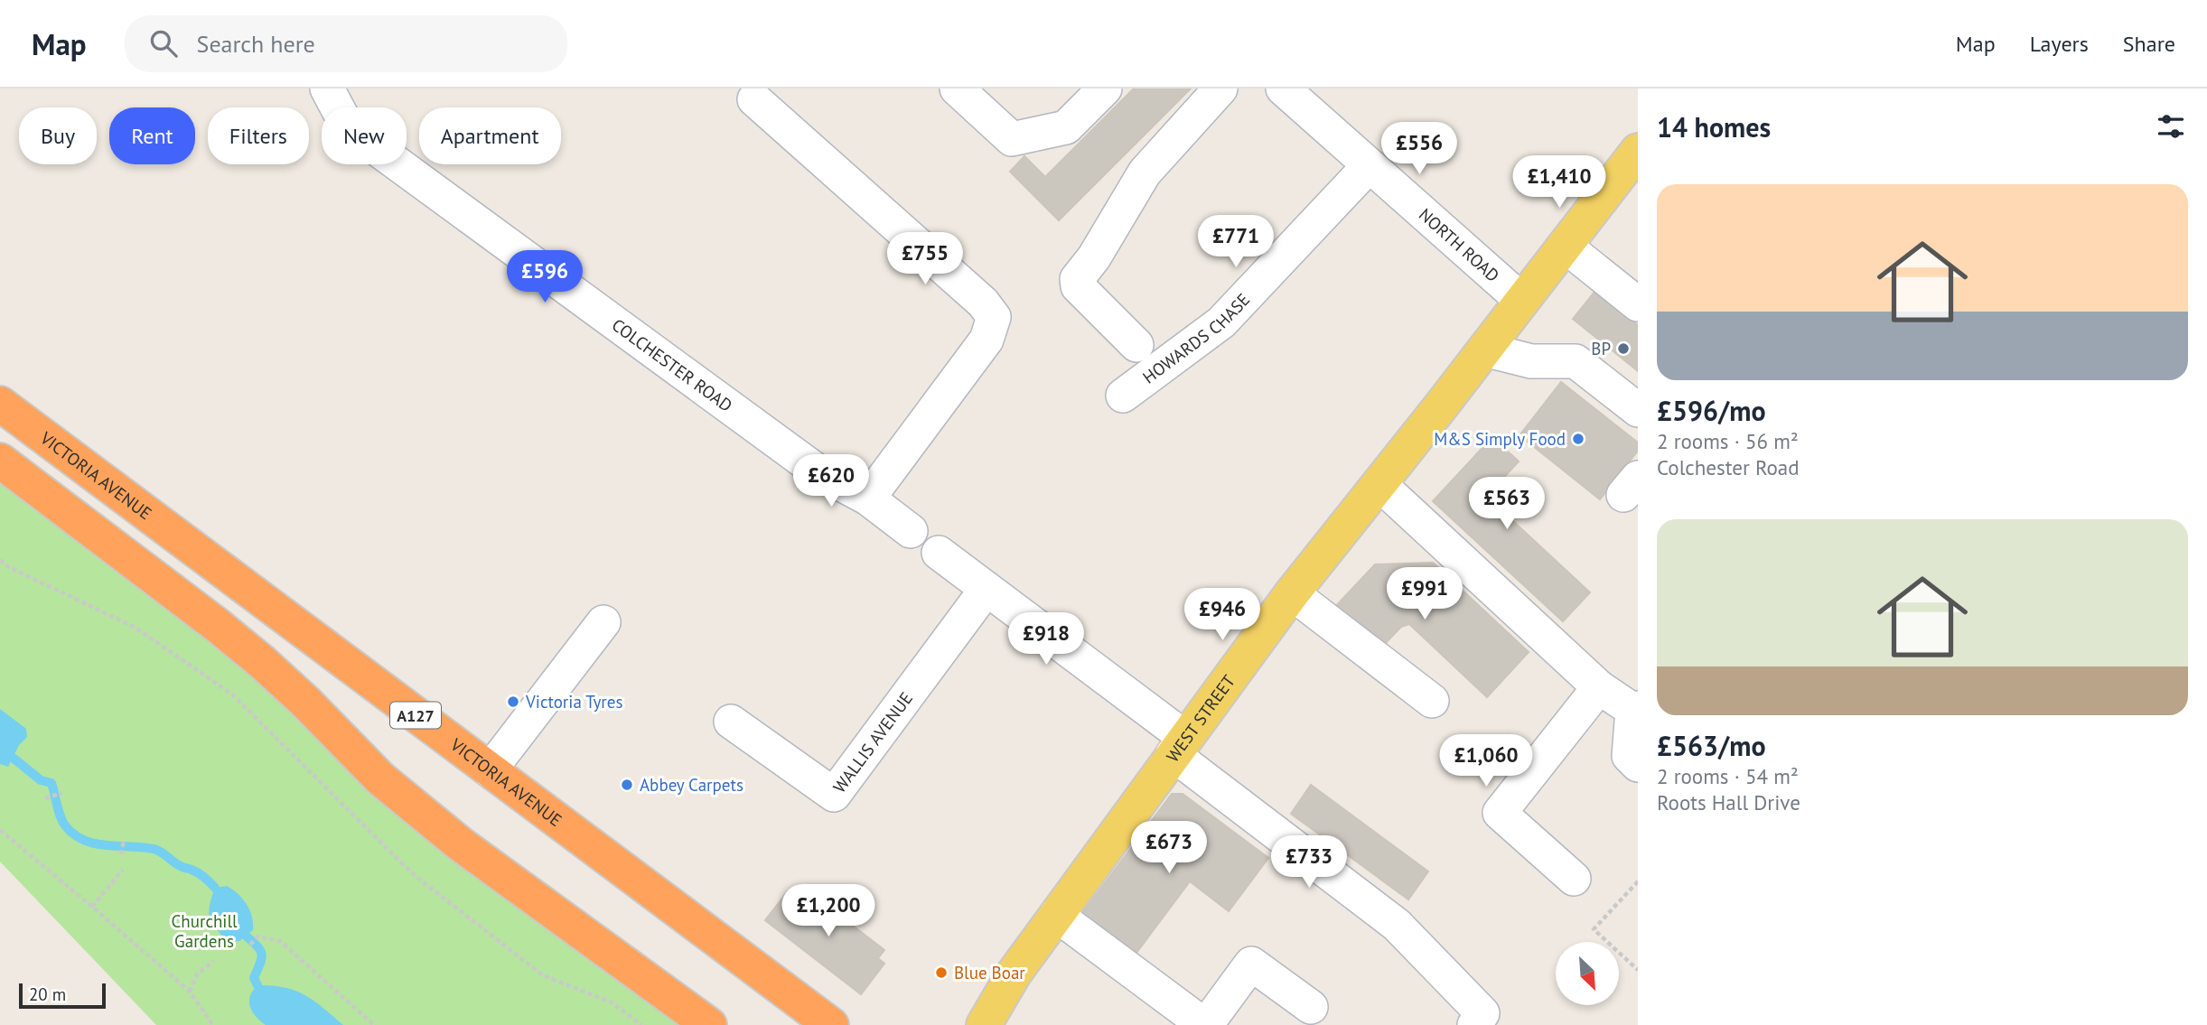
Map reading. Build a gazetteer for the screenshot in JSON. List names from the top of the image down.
{
  "streets": {
    "highway": ["VICTORIA AVENUE", "A127"],
    "main road": ["WEST STREET"],
    "street": [
      "NORTH ROAD",
      "HOWARDS CHASE",
      "COLCHESTER ROAD",
      "WALLIS AVENUE"
    ]
  },
  "crossings": [
    ["NORTH ROAD", "HOWARDS CHASE"],
    ["NORTH ROAD", "WEST STREET"]
  ],
  "parks": ["Churchill Gardens"],
  "places": [
    "BP",
    "M&S Simply Food",
    "Victoria Tyres",
    "Abbey Carpets",
    "Blue Boar"
  ],
  "scale_bar": "20 m",
  "north": "bottom right",
  "page": {
    "header": "Map",
    "search": "Search here",
    "nav": ["Map", "Layers", "Share"],
    "heading": "14 homes",
    "chip": [
      "Buy",
      "Rent",
      "Filters",
      "New",
      "Apartment"
    ],
    "price": [
      "£556",
      "£1,410",
      "£771",
      "£755",
      "£596",
      "£620",
      "£563",
      "£991",
      "£946",
      "£918",
      "£1,060",
      "£673",
      "£733",
      "£1,200"
    ],
    "list": [
      {
        "name": "£596/mo",
        "note": "2 rooms · 56 m² · Colchester Road"
      },
      {
        "name": "£563/mo",
        "note": "2 rooms · 54 m² · Roots Hall Drive"
      }
    ],
    "scale": "20 m"
  }
}
